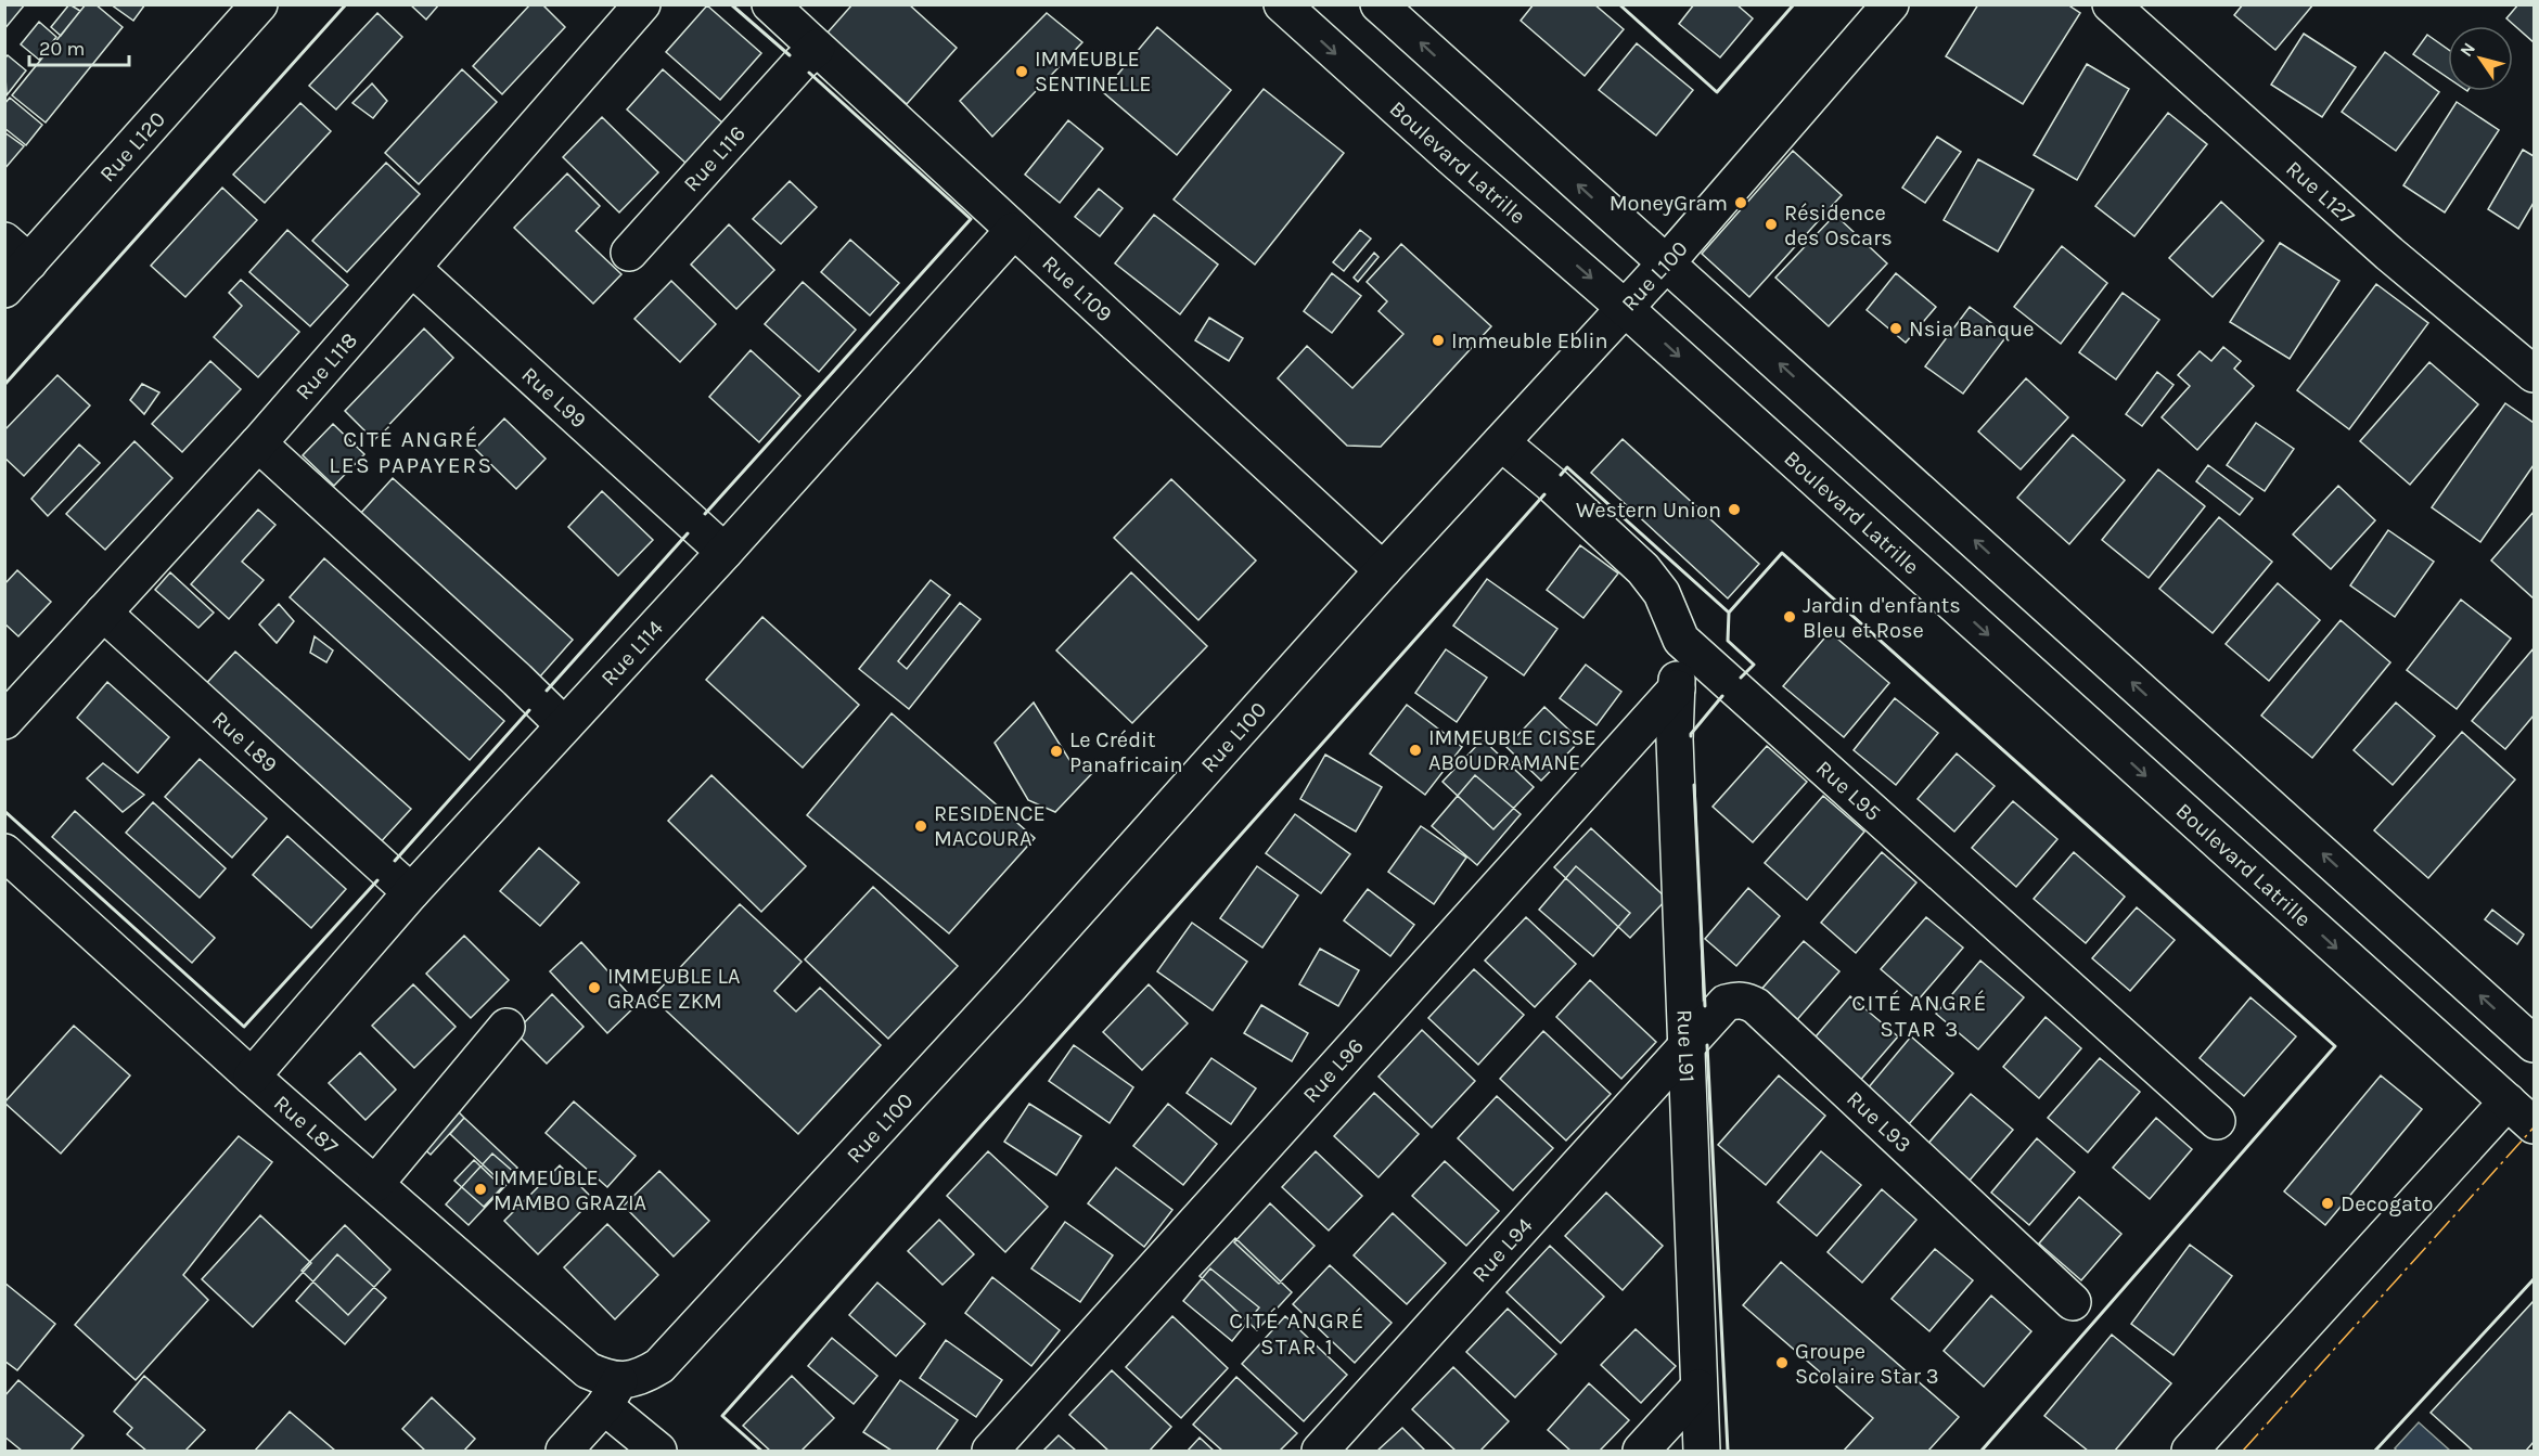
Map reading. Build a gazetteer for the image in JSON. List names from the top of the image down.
{
  "streets": {
    "street": [
      "Rue L120",
      "Rue L116",
      "Boulevard Latrille",
      "Rue L127",
      "Rue L100",
      "Rue L109",
      "Rue L118",
      "Rue L99",
      "Rue L114",
      "Rue L89",
      "Rue L95",
      "Rue L91",
      "Rue L96",
      "Rue L93",
      "Rue L87",
      "Rue L94"
    ]
  },
  "crossings": [
    ["Rue L116", "Rue L109"],
    ["Boulevard Latrille", "Rue L100"],
    ["Rue L100", "Rue L109"],
    ["Rue L100", "Rue L95"],
    ["Rue L100", "Rue L87"],
    ["Rue L109", "Rue L114"],
    ["Rue L118", "Rue L99"],
    ["Rue L118", "Rue L89"],
    ["Rue L99", "Rue L114"],
    ["Rue L114", "Rue L89"],
    ["Rue L114", "Rue L87"],
    ["Rue L95", "Rue L91"],
    ["Rue L91", "Rue L96"],
    ["Rue L91", "Rue L93"],
    ["Rue L91", "Rue L94"],
    ["Rue L93", "Rue L94"]
  ],
  "districts": ["CITÉ ANGRÉ LES PAPAYERS", "CITÉ ANGRÉ STAR 3", "CITÉ ANGRÉ STAR 1"],
  "places": [
    "IMMEUBLE SENTINELLE",
    "MoneyGram",
    "Résidence des Oscars",
    "Nsia Banque",
    "Immeuble Eblin",
    "Western Union",
    "Jardin d'enfants Bleu et Rose",
    "IMMEUBLE CISSE ABOUDRAMANE",
    "Le Crédit Panafricain",
    "RESIDENCE MACOURA",
    "IMMEUBLE LA GRACE ZKM",
    "IMMEUBLE MAMBO GRAZIA",
    "Decogato",
    "Groupe Scolaire Star 3"
  ],
  "scale_bar": "20 m",
  "north": "top left"
}
